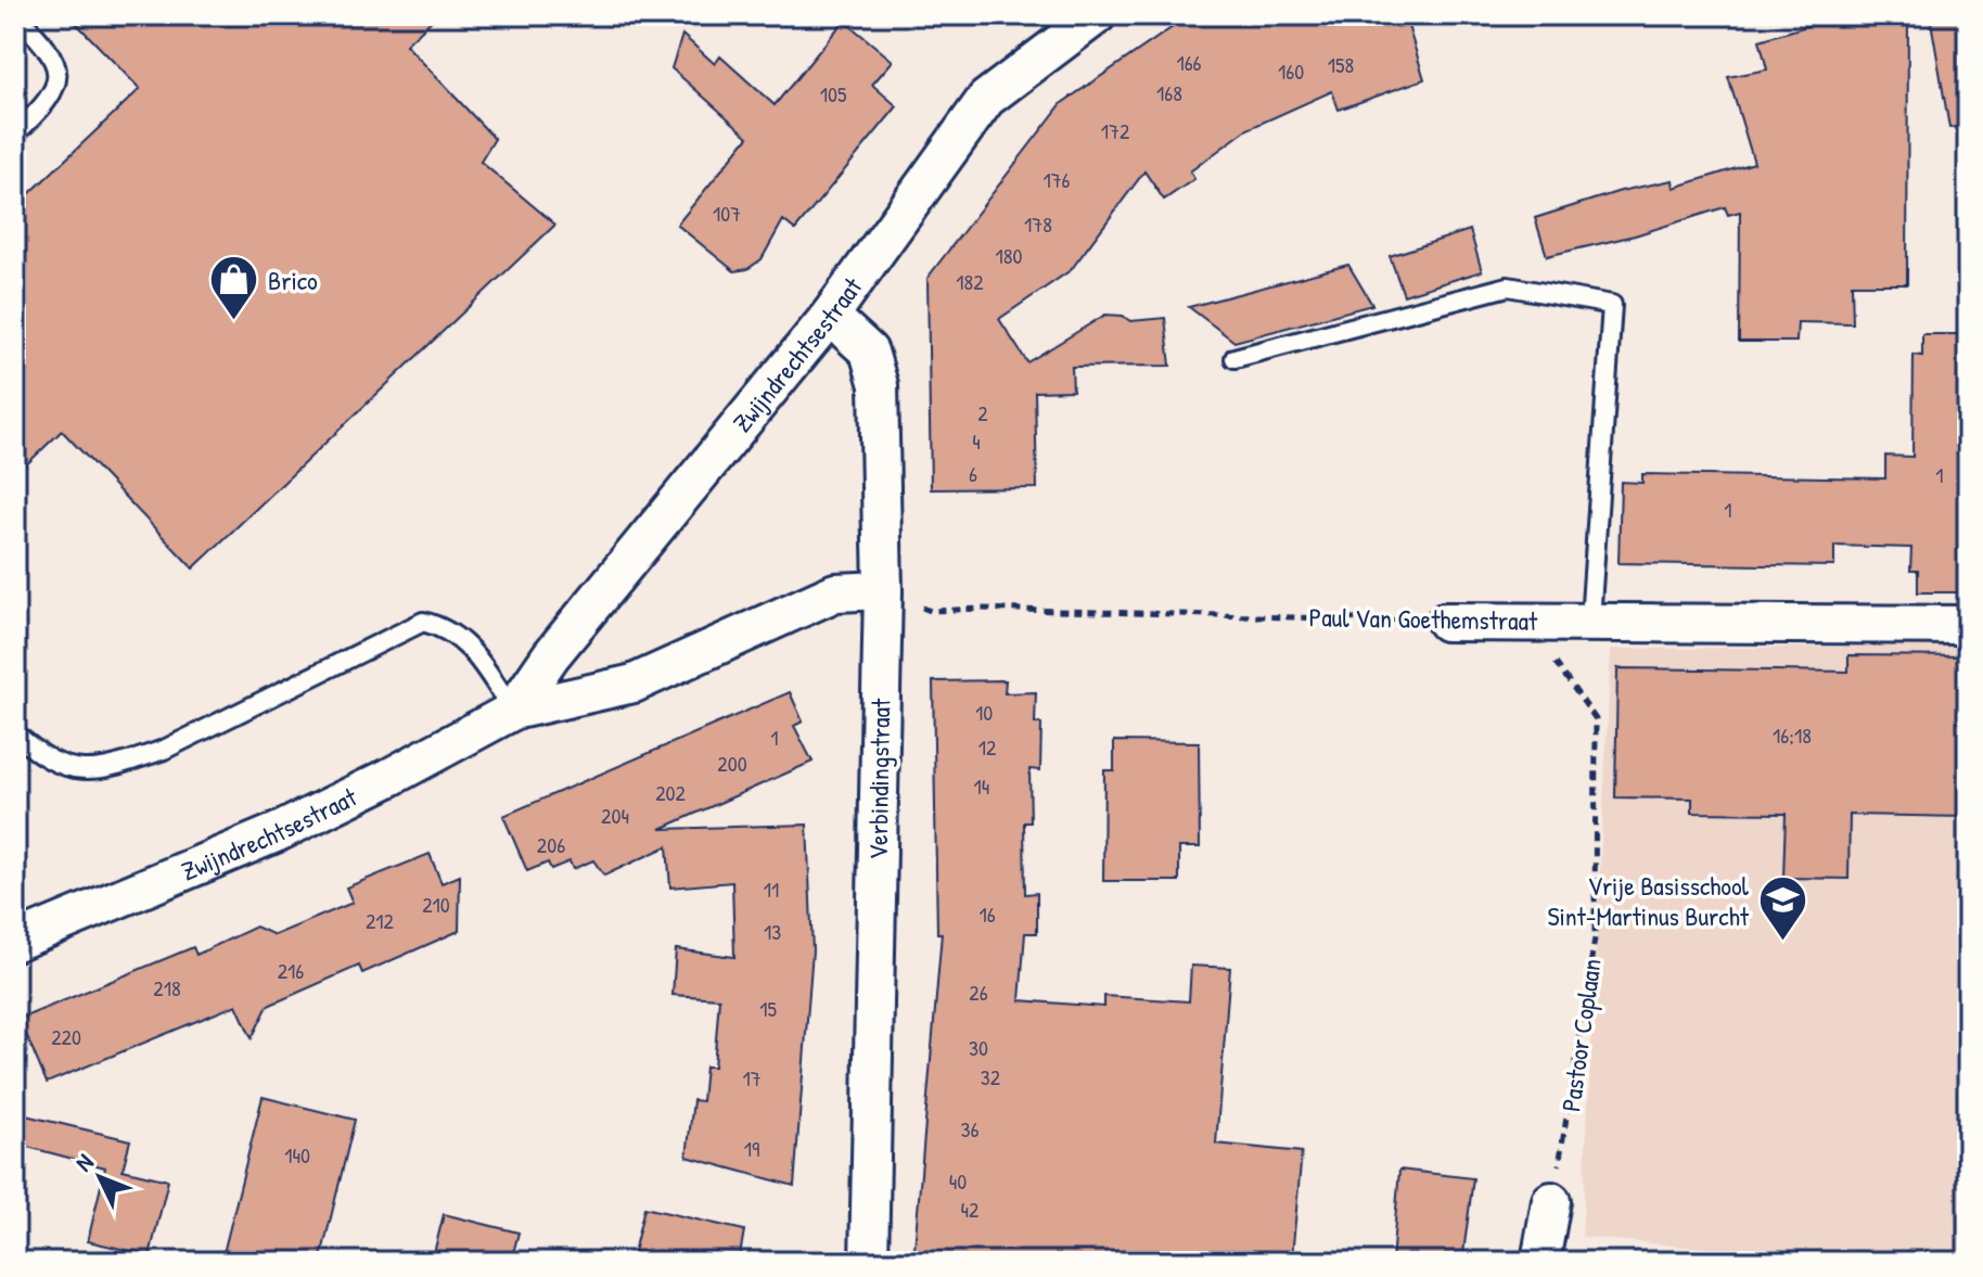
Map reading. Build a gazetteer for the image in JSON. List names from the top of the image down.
{
  "streets": {
    "street": ["Zwijndrechtsestraat", "Paul Van Goethemstraat", "Verbindingstraat"],
    "path": ["Pastoor Coplaan"]
  },
  "crossings": [
    ["Zwijndrechtsestraat", "Paul Van Goethemstraat"],
    ["Zwijndrechtsestraat", "Verbindingstraat"],
    ["Paul Van Goethemstraat", "Verbindingstraat"],
    ["Paul Van Goethemstraat", "Pastoor Coplaan"]
  ],
  "places": {
    "shop": ["Brico"],
    "school or university": ["Vrije Basisschool Sint-Martinus Burcht"]
  },
  "house_numbers": [
    "166",
    "158",
    "160",
    "168",
    "105",
    "172",
    "176",
    "107",
    "178",
    "180",
    "182",
    "2",
    "4",
    "6",
    "1",
    "1",
    "10",
    "16;18",
    "1",
    "12",
    "200",
    "14",
    "202",
    "204",
    "206",
    "11",
    "210",
    "16",
    "212",
    "13",
    "216",
    "218",
    "26",
    "15",
    "220",
    "30",
    "32",
    "17",
    "36",
    "19",
    "140",
    "40",
    "42"
  ],
  "north": "top left"
}
